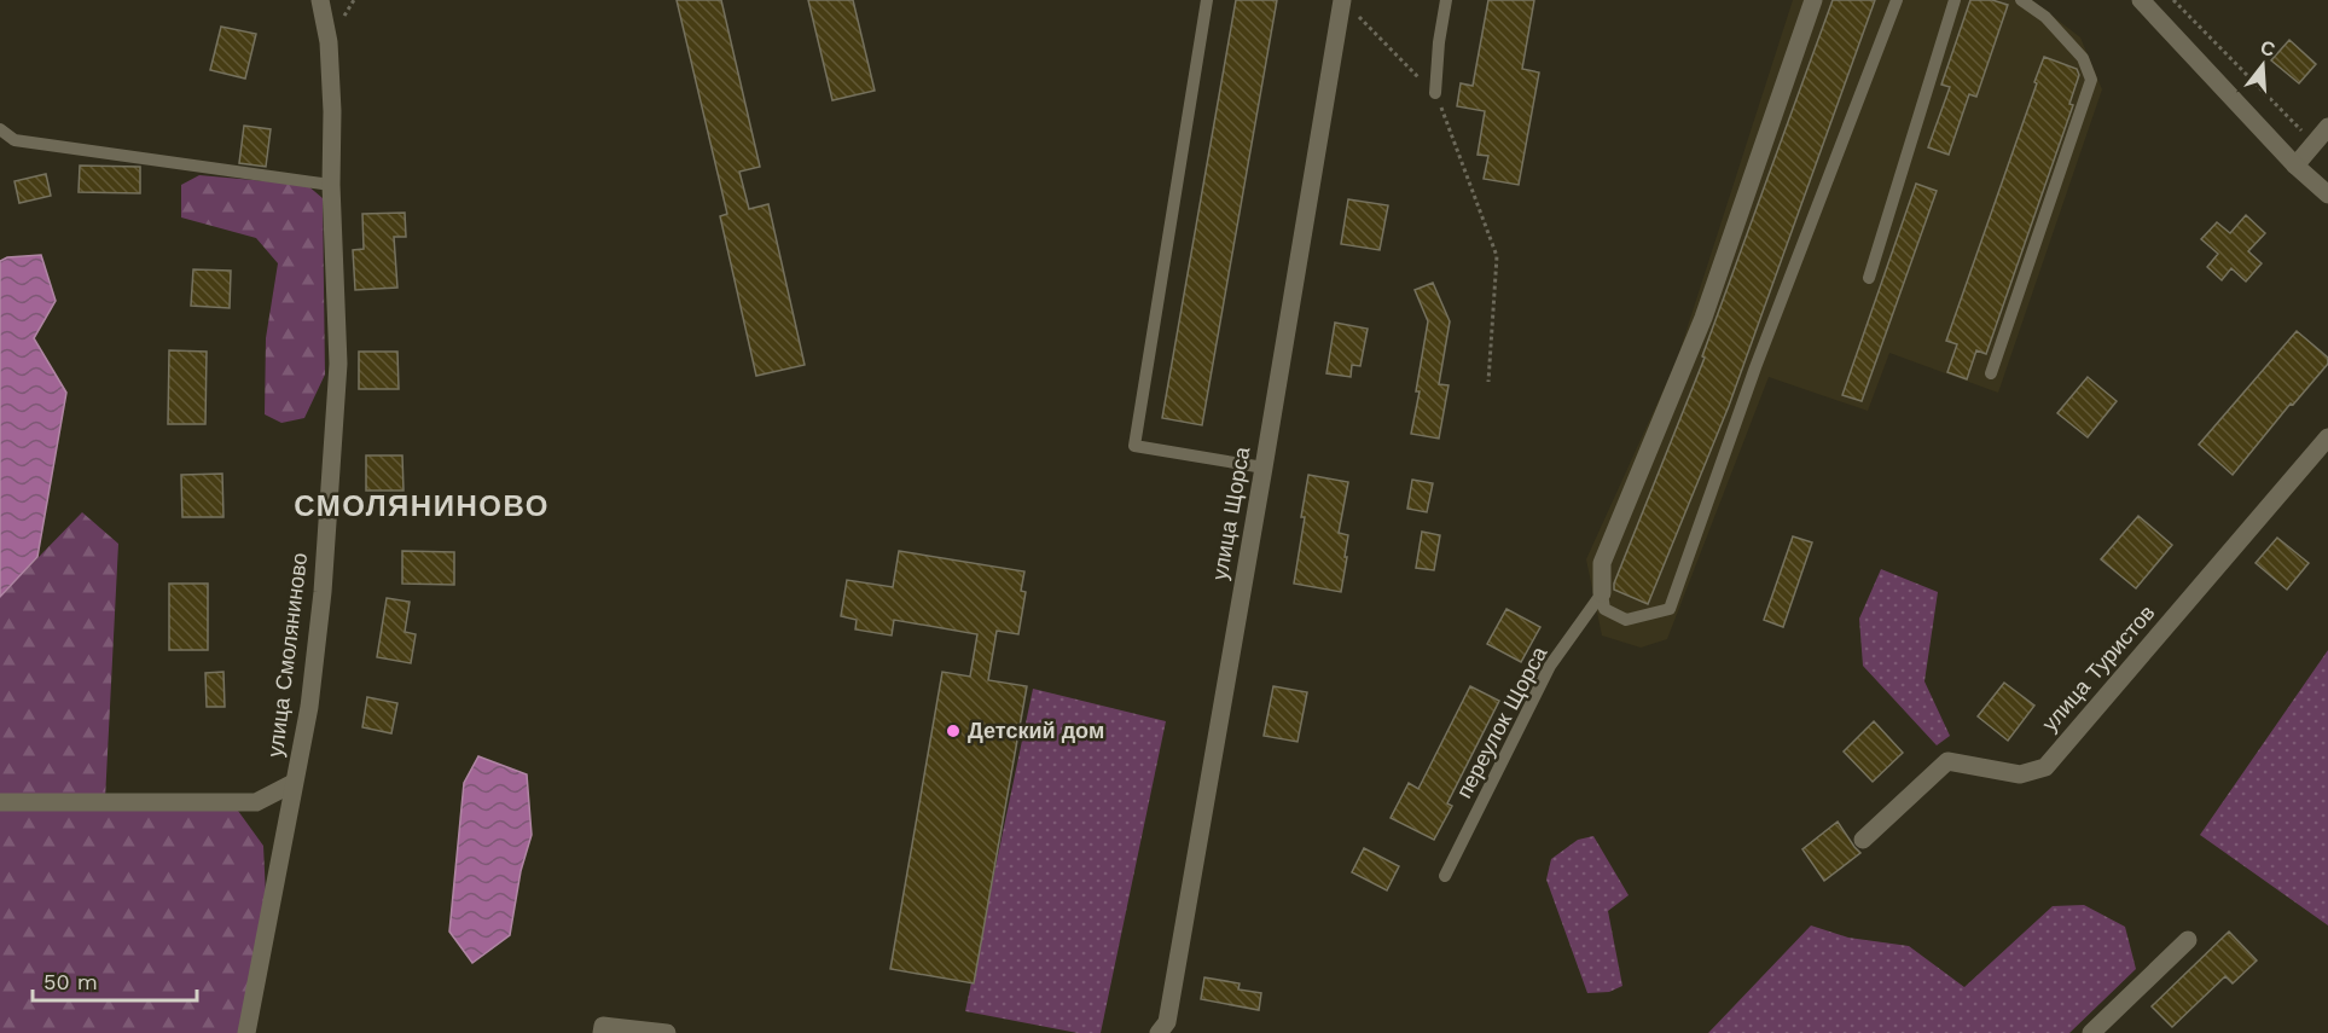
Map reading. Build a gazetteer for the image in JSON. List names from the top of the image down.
{
  "streets": {
    "street": ["улица Щорса", "улица Смоляниново", "улица Туристов"],
    "lane": ["переулок Щорса"]
  },
  "districts": ["СМОЛЯНИНОВО"],
  "places": ["Детский дом"],
  "scale_bar": "50 m",
  "north": "top"
}
